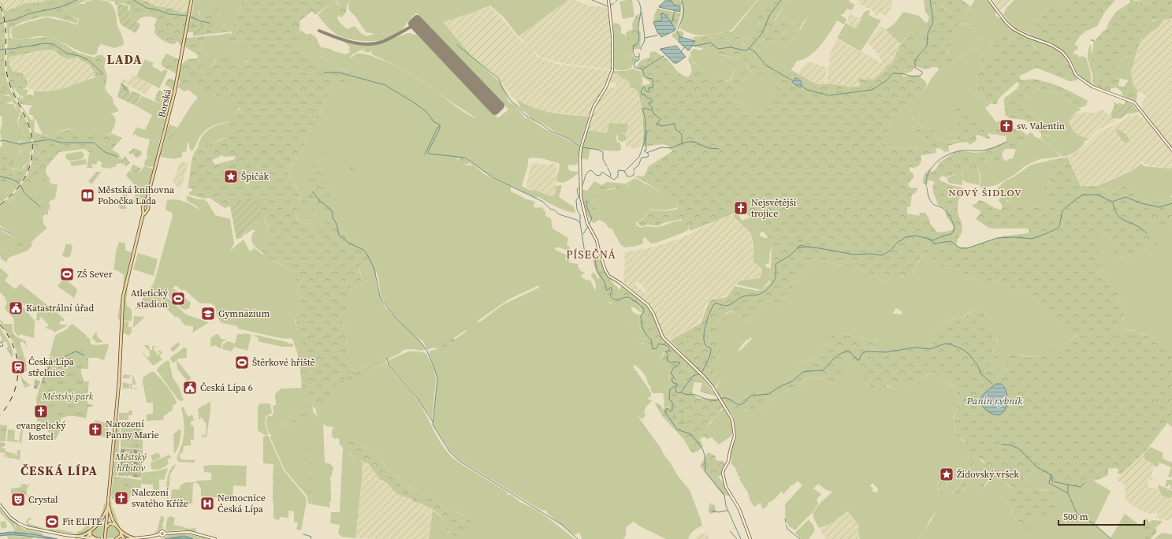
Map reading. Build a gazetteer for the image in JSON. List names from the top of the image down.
{
  "streets": {
    "main road": ["Borská"]
  },
  "districts": [
    "LADA",
    "NOVÝ ŠIDLOV",
    "PÍSEČNÁ",
    "ČESKÁ LÍPA"
  ],
  "water": ["Panin rybník"],
  "parks": ["Městský park", "Městský hřbitov"],
  "places": {
    "church": [
      "sv. Valentin",
      "Nejsvětější trojice",
      "evangelický kostel",
      "Narození Panny Marie",
      "Nalezení svatého Kříže"
    ],
    "place": ["Špičák", "Židovský vršek"],
    "library": ["Městská knihovna Pobočka Lada"],
    "sports": [
      "ZŠ Sever",
      "Atletický stadion",
      "Štěrkové hřiště",
      "Fit ELITE"
    ],
    "public building": ["Katastrální úřad", "Česká Lípa 6"],
    "school or university": ["Gymnázium"],
    "station": ["Česká Lípa střelnice"],
    "theatre": ["Crystal"],
    "hospital": ["Nemocnice Česká Lípa"]
  },
  "scale_bar": "500 m"
}
